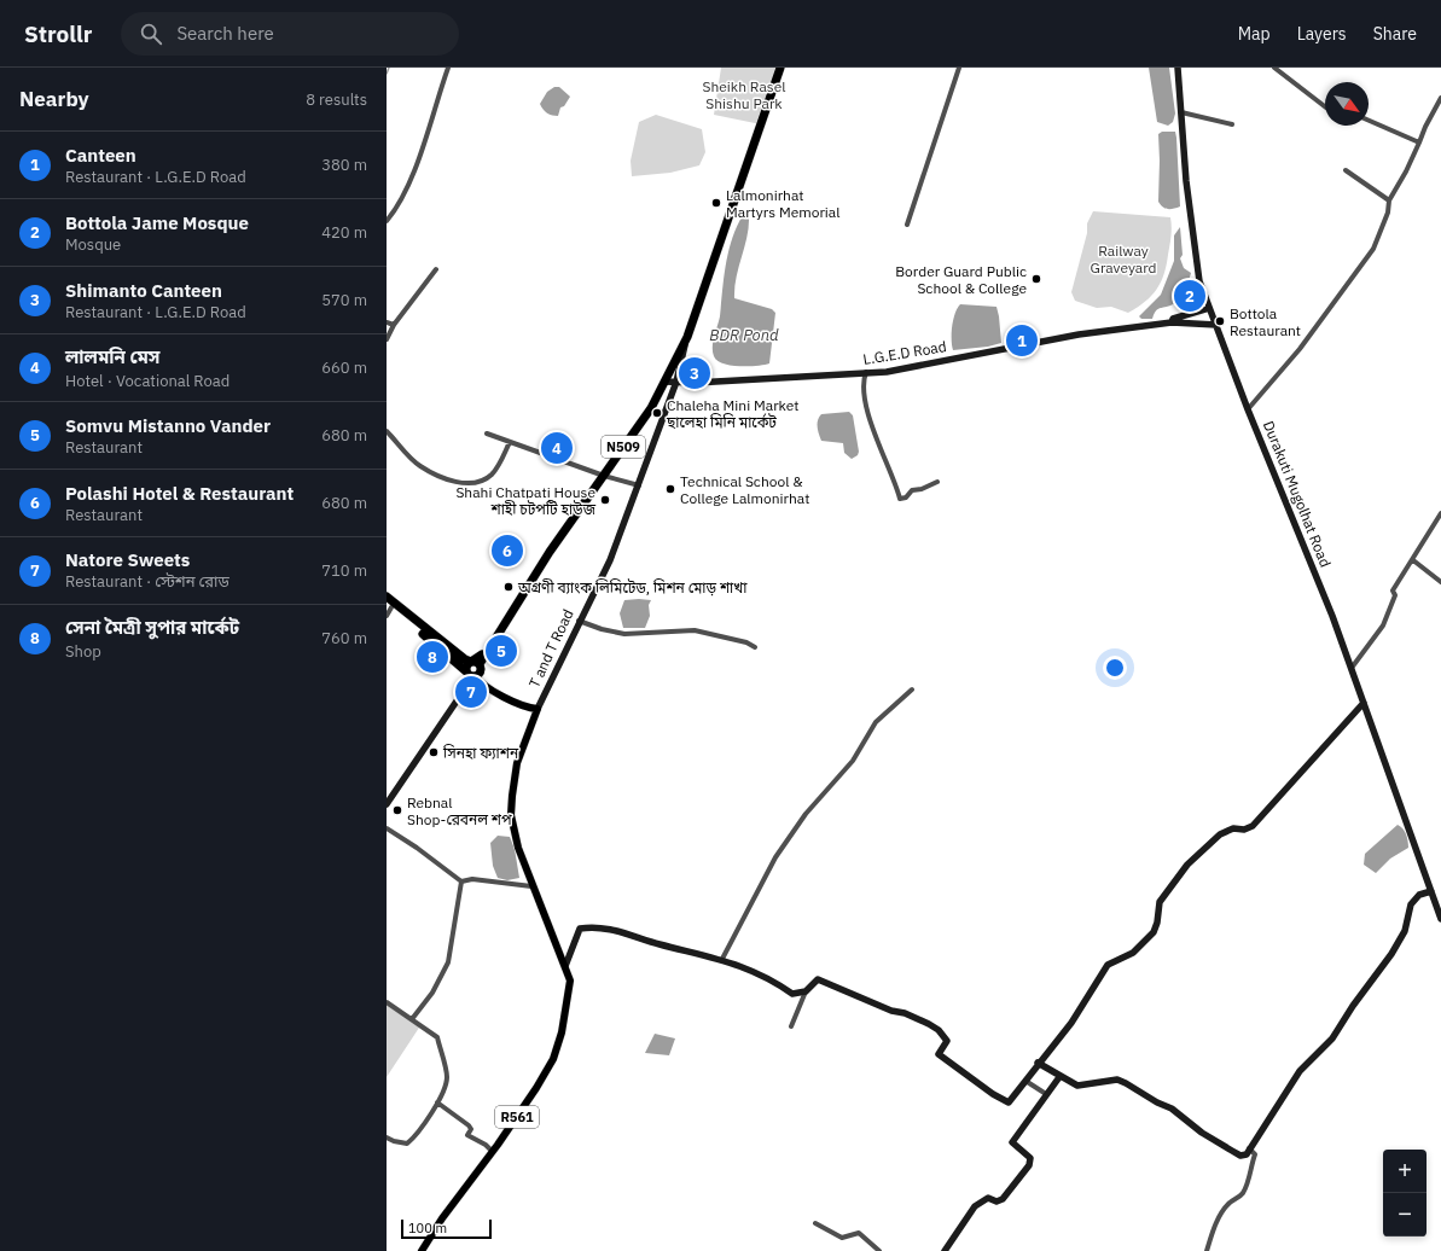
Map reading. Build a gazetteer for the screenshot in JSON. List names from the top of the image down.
{
  "streets": {
    "highway": ["N509"],
    "main road": [
      "L.G.E.D Road",
      "Durakuti Mugolhat Road",
      "T and T Road",
      "R561"
    ]
  },
  "crossings": [
    ["L.G.E.D Road", "N509"],
    ["L.G.E.D Road", "T and T Road"],
    ["N509", "T and T Road"],
    ["T and T Road", "R561"]
  ],
  "water": ["BDR Pond"],
  "parks": ["Sheikh Rasel Shishu Park", "Railway Graveyard"],
  "places": [
    "Lalmonirhat Martyrs Memorial",
    "Border Guard Public School & College",
    "Bottola Restaurant",
    "Chaleha Mini Market ছালেহা মিনি মার্কেট",
    "Technical School & College Lalmonirhat",
    "Shahi Chatpati House শাহী চটপটি হাউজ",
    "অগ্রণী ব্যাংক লিমিটেড, মিশন মোড় শাখা",
    "সিনহা ফ্যাশন",
    "Rebnal Shop-রেবনল শপ"
  ],
  "scale_bar": "100 m",
  "north": "bottom right",
  "page": {
    "header": "Strollr",
    "search": "Search here",
    "nav": ["Map", "Layers", "Share"],
    "heading": ["Nearby", "8 results"],
    "list": [
      {
        "mark": "1",
        "name": "Canteen",
        "note": "Restaurant · L.G.E.D Road",
        "value": "380 m"
      },
      {
        "mark": "2",
        "name": "Bottola Jame Mosque",
        "note": "Mosque",
        "value": "420 m"
      },
      {
        "mark": "3",
        "name": "Shimanto Canteen",
        "note": "Restaurant · L.G.E.D Road",
        "value": "570 m"
      },
      {
        "mark": "4",
        "name": "লালমনি মেস",
        "note": "Hotel · Vocational Road",
        "value": "660 m"
      },
      {
        "mark": "5",
        "name": "Somvu Mistanno Vander",
        "note": "Restaurant",
        "value": "680 m"
      },
      {
        "mark": "6",
        "name": "Polashi Hotel & Restaurant",
        "note": "Restaurant",
        "value": "680 m"
      },
      {
        "mark": "7",
        "name": "Natore Sweets",
        "note": "Restaurant · স্টেশন রোড",
        "value": "710 m"
      },
      {
        "mark": "8",
        "name": "সেনা মৈত্রী সুপার মার্কেট",
        "note": "Shop",
        "value": "760 m"
      }
    ],
    "pins": [
      "2",
      "1",
      "3",
      "4",
      "6",
      "5",
      "8",
      "7"
    ],
    "map_buttons": ["+", "−"],
    "scale": "100 m"
  }
}
